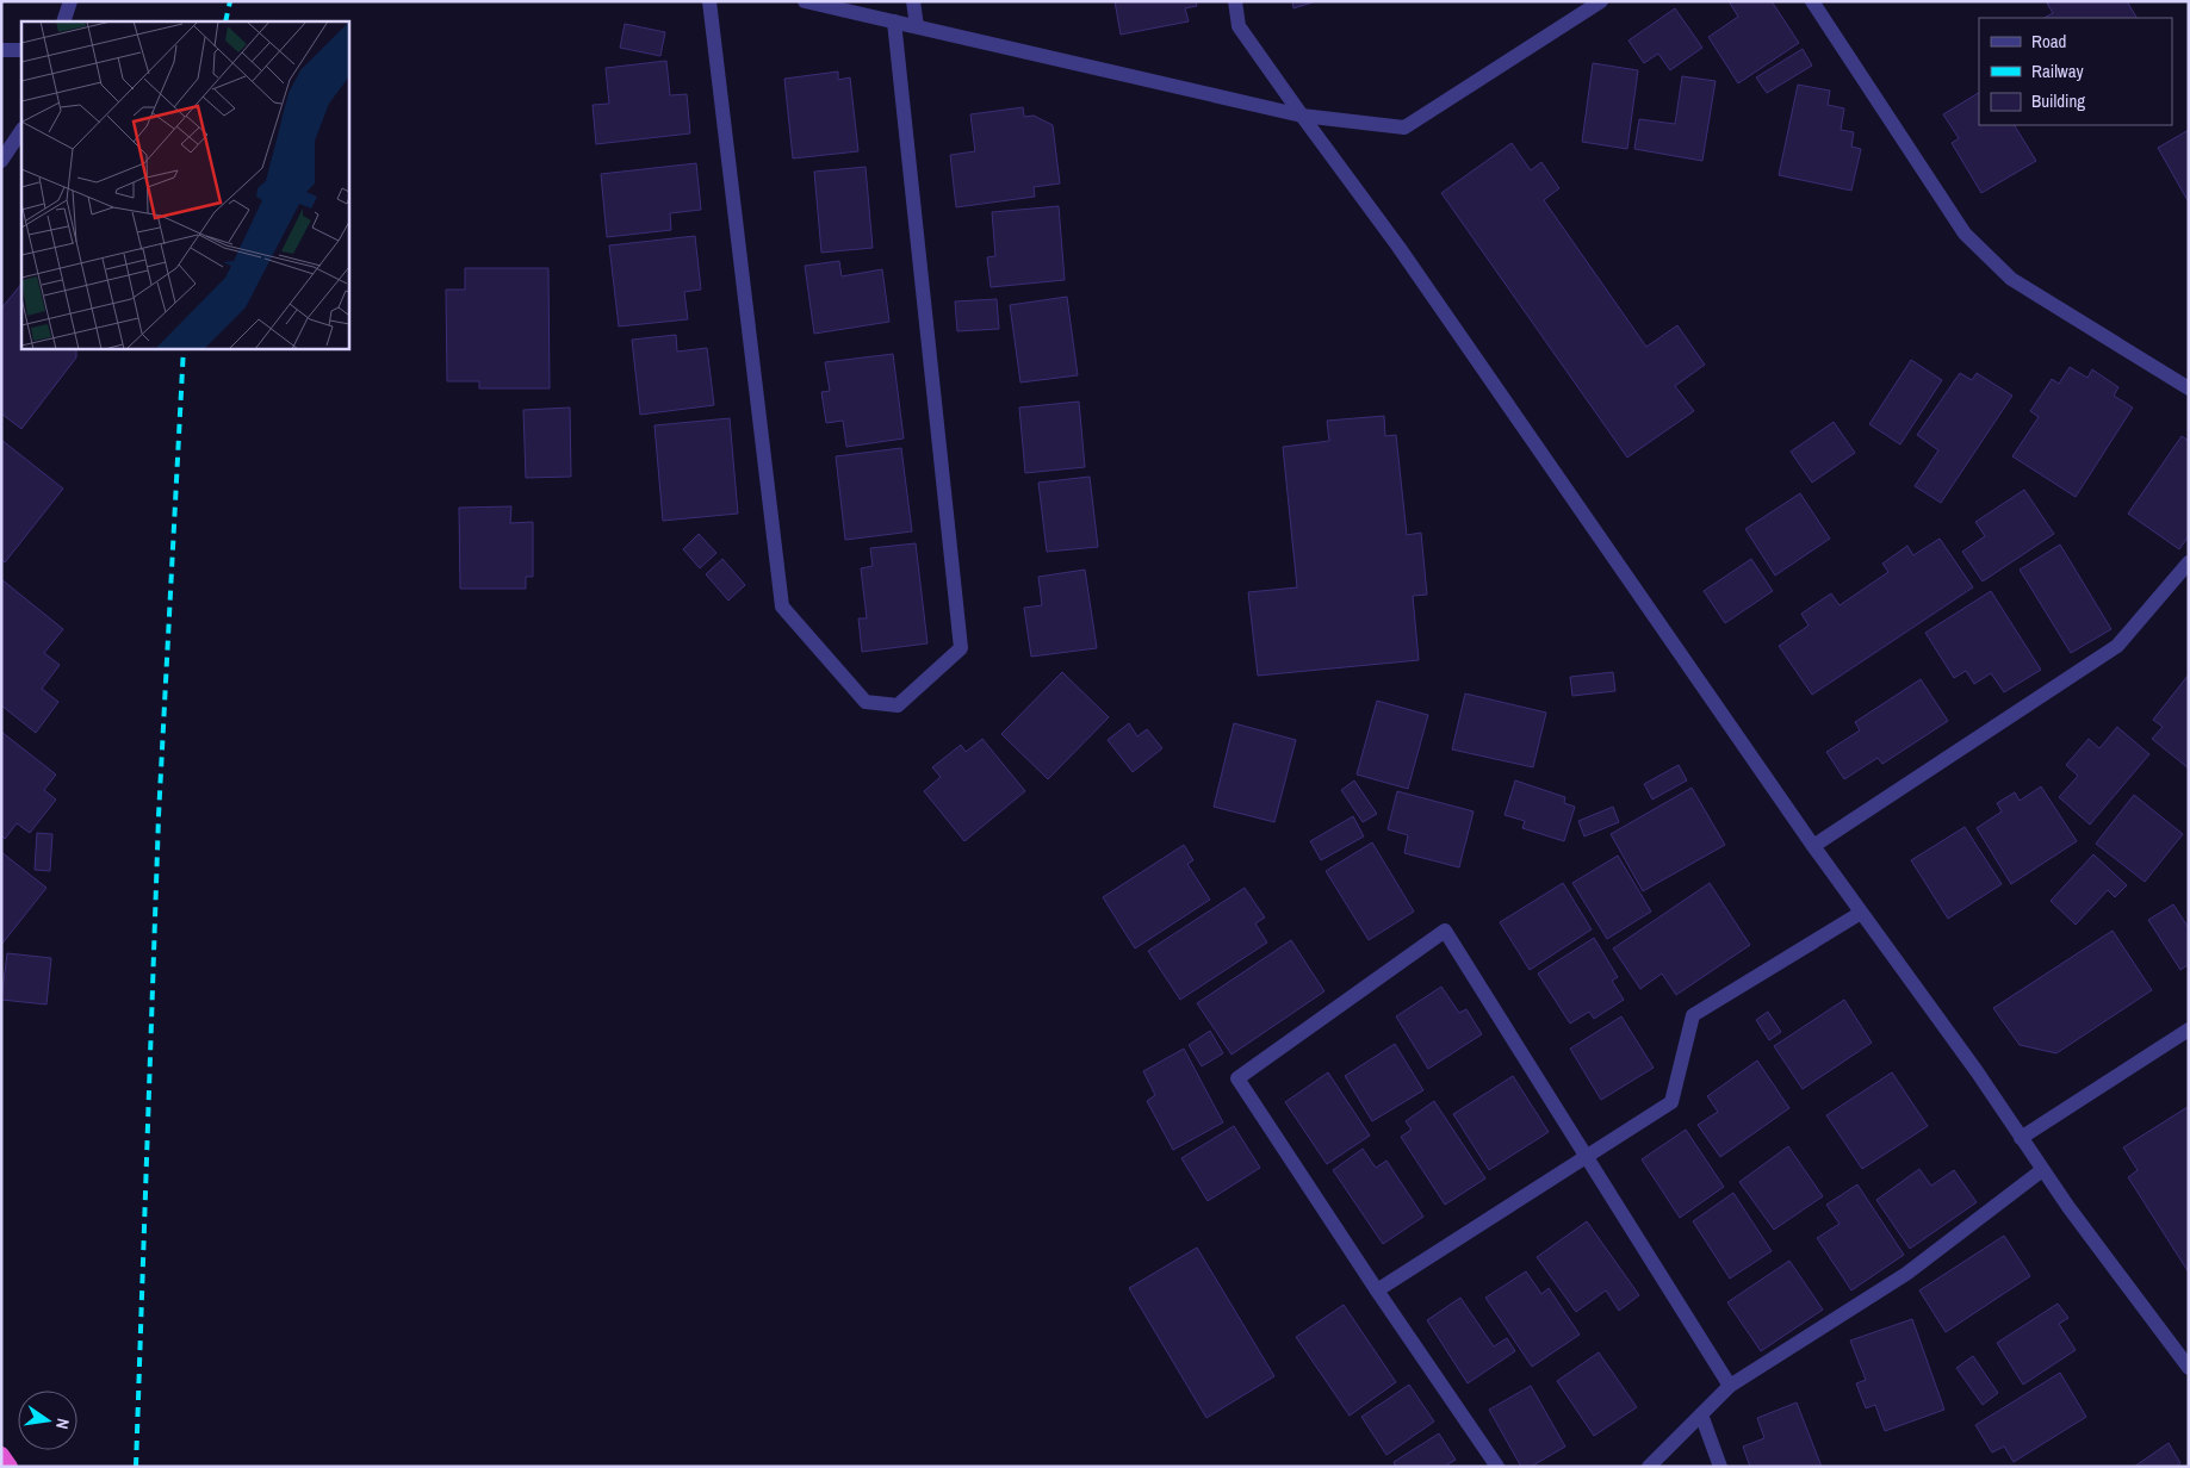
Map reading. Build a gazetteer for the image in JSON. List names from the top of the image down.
{
  "legend": ["Road", "Railway", "Building"],
  "north": "right"
}
